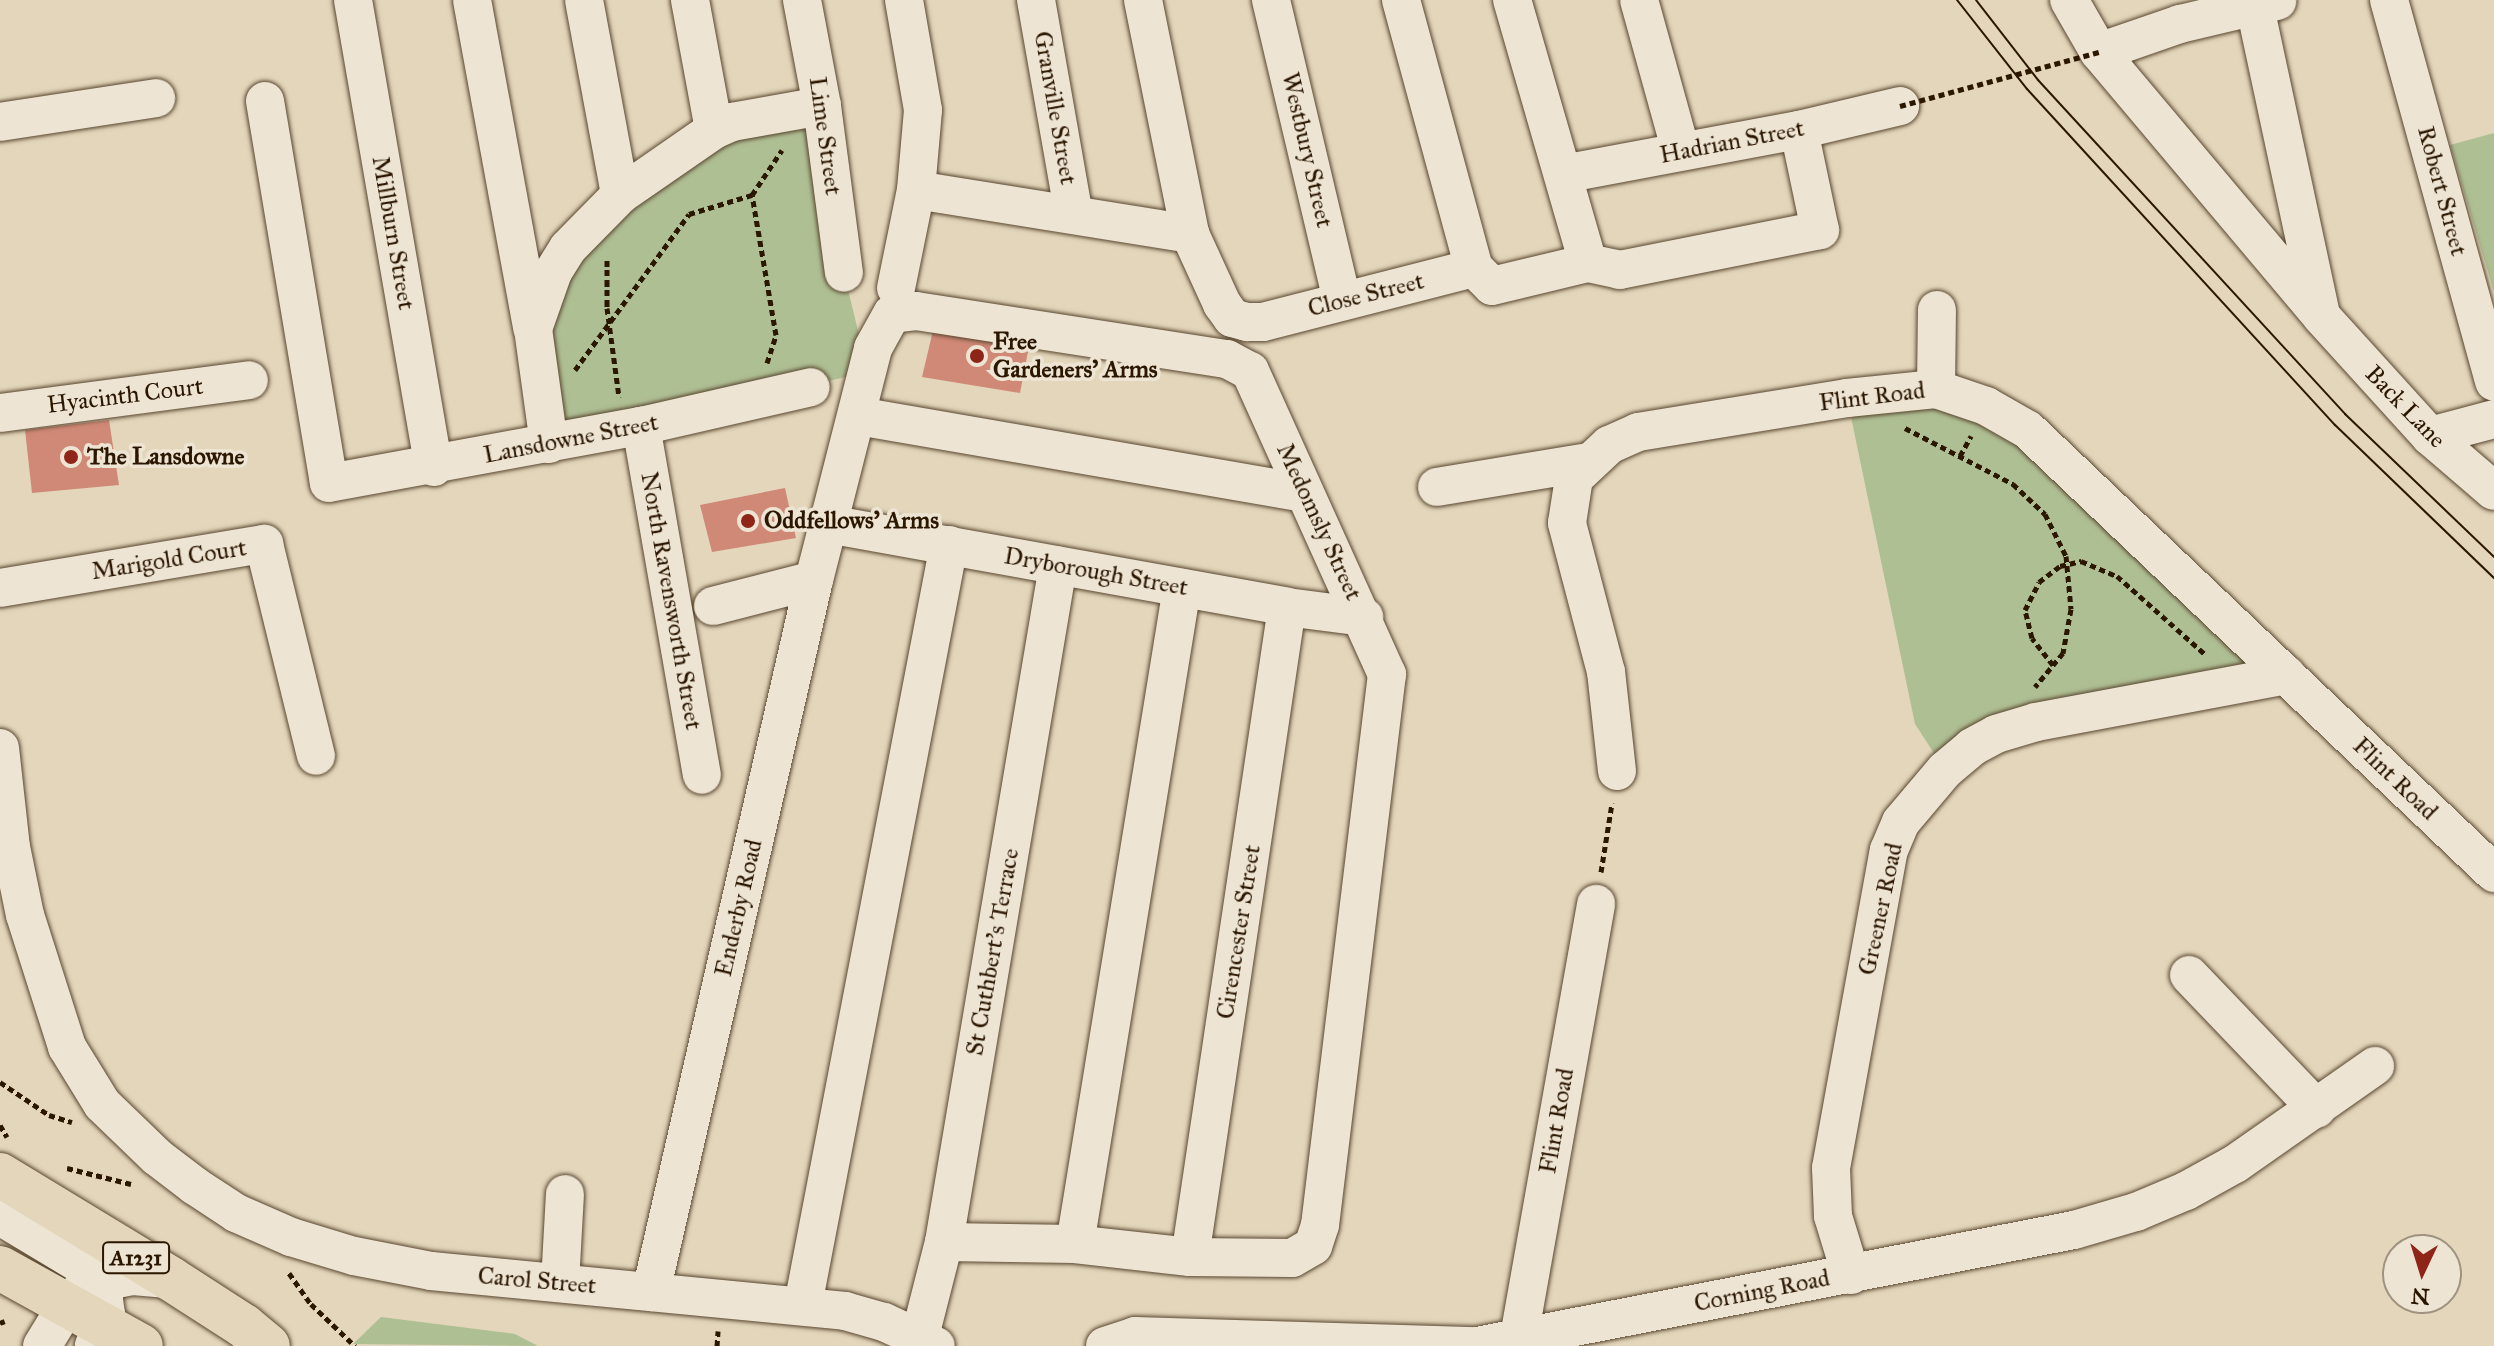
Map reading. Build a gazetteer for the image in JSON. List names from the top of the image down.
{
  "streets": {
    "highway": ["A1231"],
    "street": [
      "Granville Street",
      "Lime Street",
      "Hadrian Street",
      "Westbury Street",
      "Robert Street",
      "Millburn Street",
      "Close Street",
      "Hyacinth Court",
      "Flint Road",
      "Back Lane",
      "Lansdowne Street",
      "Medomsly Street",
      "Marigold Court",
      "Dryborough Street",
      "North Ravensworth Street",
      "Enderby Road",
      "Greener Road",
      "Cirencester Street",
      "St Cuthbert's Terrace",
      "Carol Street",
      "Corning Road"
    ]
  },
  "crossings": [
    ["Westbury Street", "Close Street"],
    ["Millburn Street", "Lansdowne Street"],
    ["Flint Road", "Greener Road"],
    ["Flint Road", "Corning Road"],
    ["Lansdowne Street", "North Ravensworth Street"],
    ["Medomsly Street", "Dryborough Street"],
    ["Medomsly Street", "Enderby Road"],
    ["Medomsly Street", "Cirencester Street"],
    ["Dryborough Street", "Enderby Road"],
    ["Dryborough Street", "Cirencester Street"],
    ["Dryborough Street", "St Cuthbert's Terrace"],
    ["Enderby Road", "Carol Street"],
    ["Greener Road", "Corning Road"],
    ["St Cuthbert's Terrace", "Carol Street"]
  ],
  "places": ["Free Gardeners' Arms", "The Lansdowne", "Oddfellows' Arms"],
  "north": "bottom"
}
